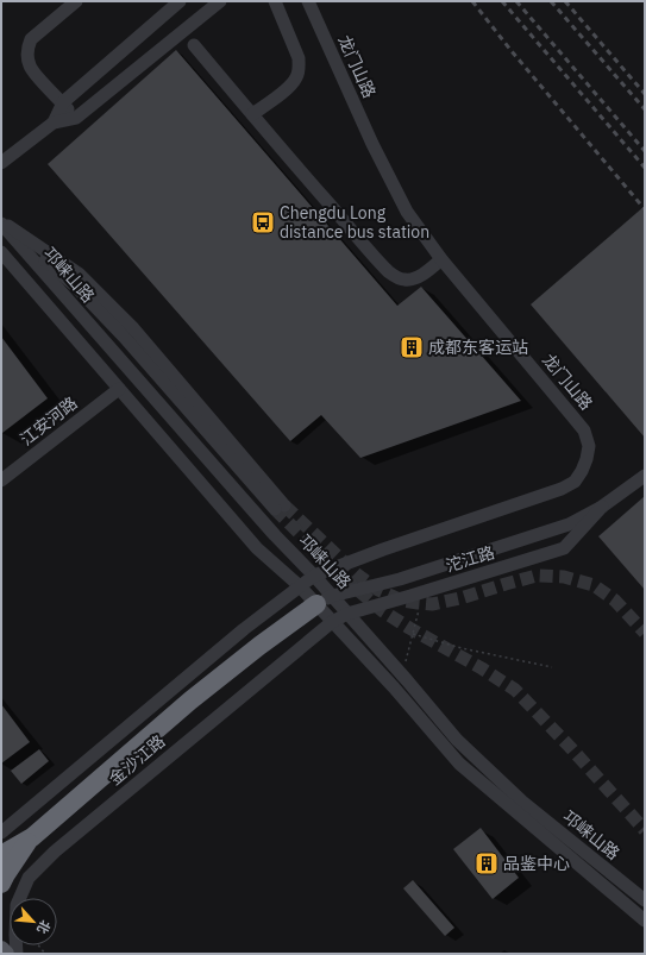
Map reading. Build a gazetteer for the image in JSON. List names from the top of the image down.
{
  "streets": {
    "street": [
      "龙门山路",
      "邛崃山路",
      "江安河路",
      "沱江路",
      "金沙江路"
    ]
  },
  "crossings": [
    ["龙门山路", "邛崃山路"],
    ["龙门山路", "金沙江路"],
    ["邛崃山路", "江安河路"],
    ["邛崃山路", "沱江路"],
    ["邛崃山路", "金沙江路"],
    ["沱江路", "金沙江路"]
  ],
  "places": {
    "bus stop": ["Chengdu Long distance bus station"],
    "building": ["成都东客运站", "品鉴中心"]
  },
  "north": "bottom right"
}
